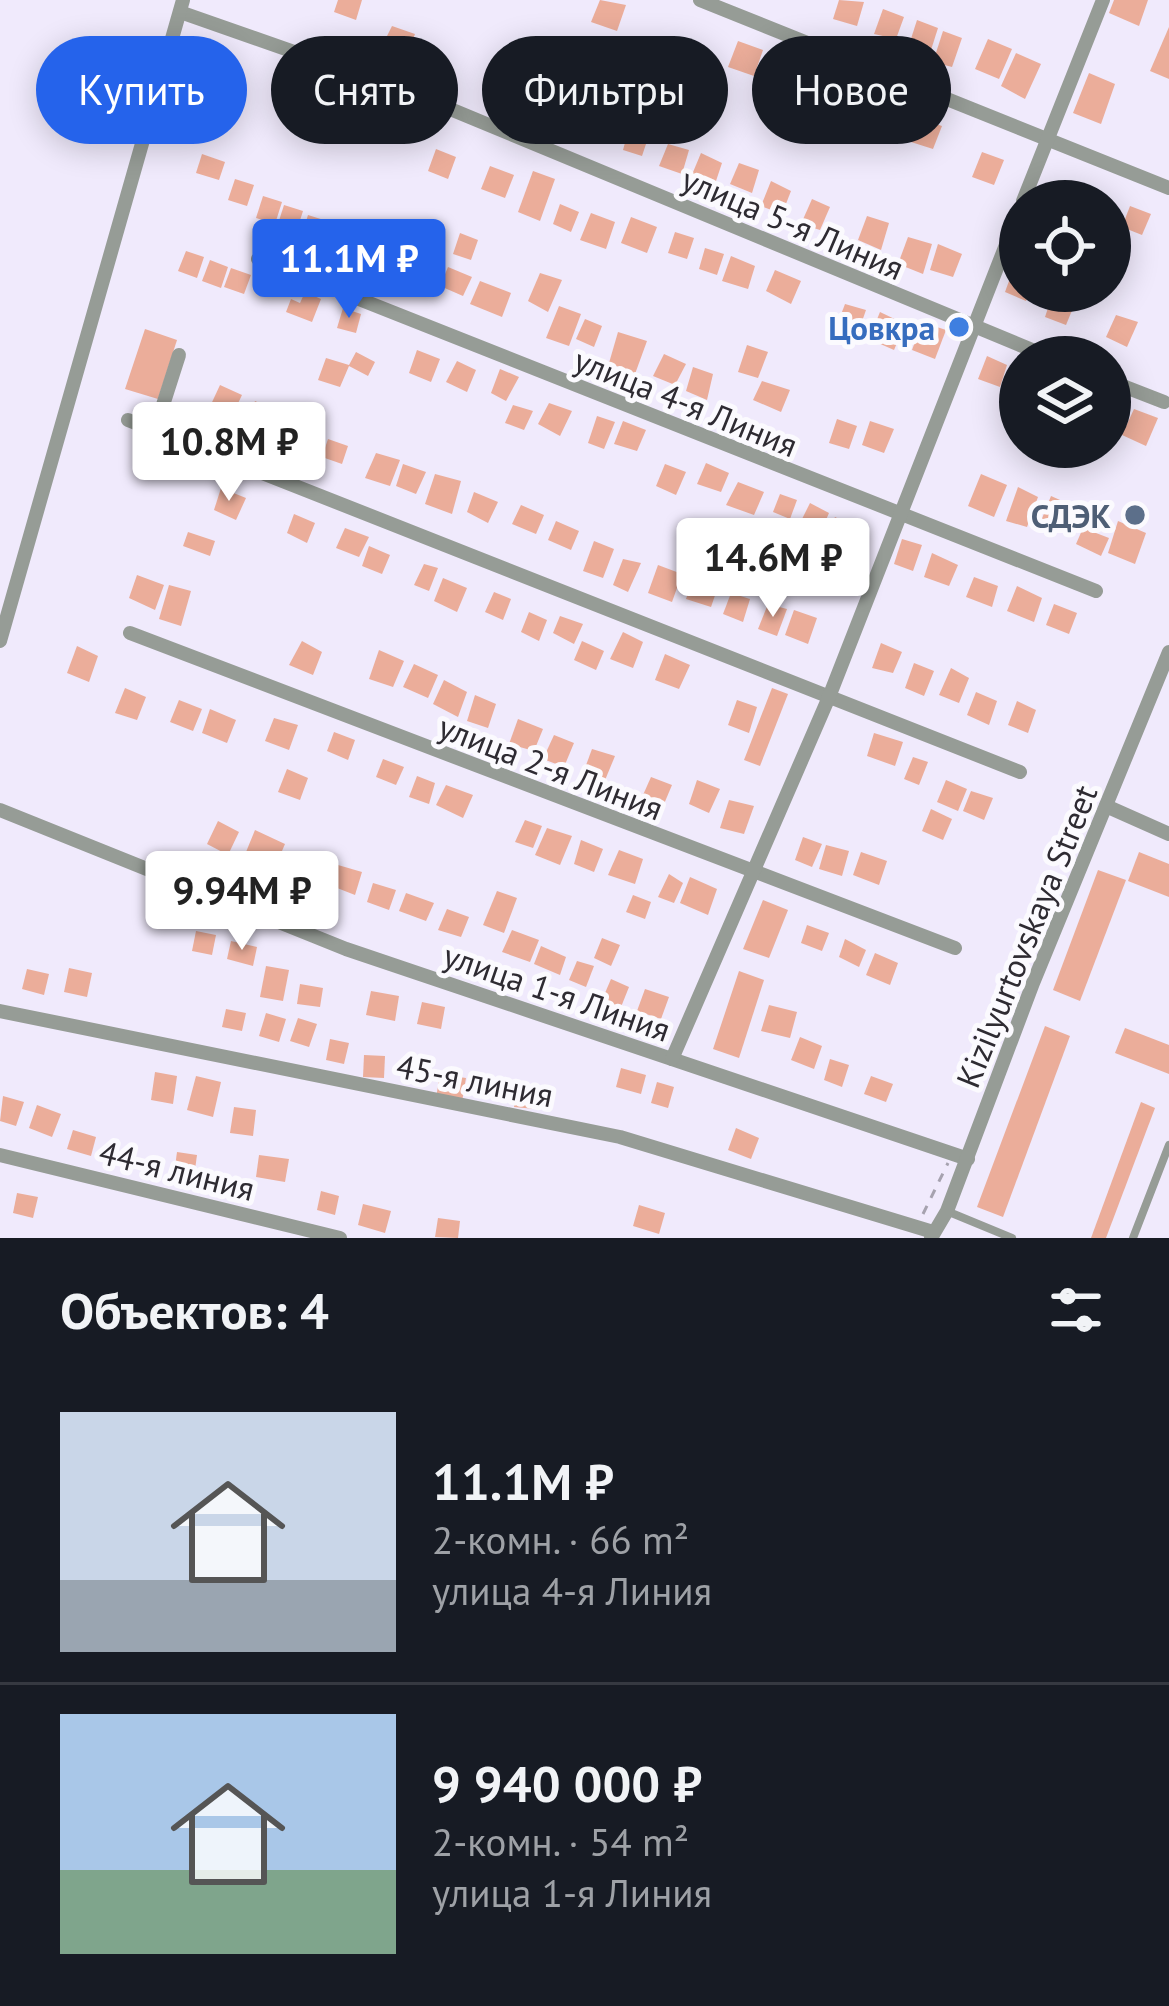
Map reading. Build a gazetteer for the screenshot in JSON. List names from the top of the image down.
{
  "streets": {
    "street": [
      "улица 5-я Линия",
      "улица 4-я Линия",
      "улица 2-я Линия",
      "Kizilyurtovskaya Street",
      "улица 1-я Линия",
      "45-я линия",
      "44-я линия"
    ]
  },
  "crossings": [
    ["Kizilyurtovskaya Street", "улица 1-я Линия"],
    ["Kizilyurtovskaya Street", "45-я линия"]
  ],
  "places": ["Цовкра", "СДЭК"],
  "page": {
    "chip": [
      "Купить",
      "Снять",
      "Фильтры",
      "Новое"
    ],
    "price": [
      "11.1M ₽",
      "10.8M ₽",
      "14.6M ₽",
      "9.94M ₽"
    ],
    "heading": "Объектов: 4",
    "list": [
      {
        "name": "11.1M ₽",
        "note": "2-комн. · 66 m² · улица 4-я Линия"
      },
      {
        "name": "9 940 000 ₽",
        "note": "2-комн. · 54 m² · улица 1-я Линия"
      }
    ]
  }
}
